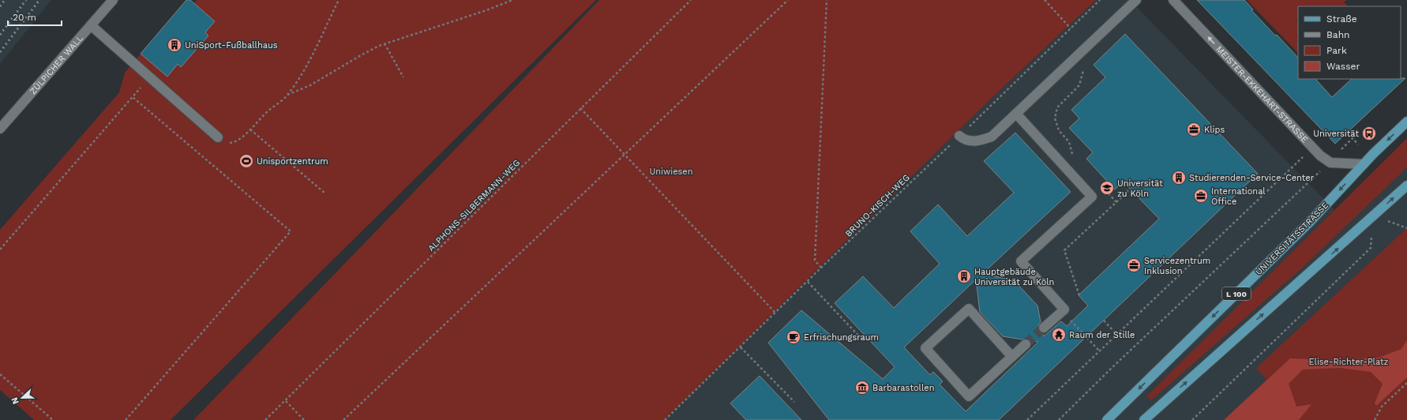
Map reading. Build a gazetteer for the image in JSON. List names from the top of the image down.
{
  "streets": {
    "main road": ["UNIVERSITÄTSSTRASSE", "L 100"],
    "street": ["ZÜLPICHER WALL", "MEISTER-EKKEHART-STRASSE"],
    "path": ["ALPHONS-SILBERMANN-WEG", "BRUNO-KISCH-WEG"]
  },
  "crossings": [
    ["MEISTER-EKKEHART-STRASSE", "UNIVERSITÄTSSTRASSE"]
  ],
  "one_way": ["MEISTER-EKKEHART-STRASSE"],
  "parks": ["Uniwiesen", "Elise-Richter-Platz"],
  "places": {
    "building": ["UniSport-Fußballhaus", "Studierenden-Service-Center", "Hauptgebäude Universität zu Köln"],
    "office": ["Klips", "International Office", "Servicezentrum Inklusion"],
    "bus stop": ["Universität"],
    "sports": ["Unisportzentrum"],
    "school or university": ["Universität zu Köln"],
    "temple": ["Raum der Stille"],
    "cafe": ["Erfrischungsraum"],
    "museum": ["Barbarastollen"]
  },
  "legend": [
    "Straße",
    "Bahn",
    "Park",
    "Wasser"
  ],
  "scale_bar": "20 m",
  "north": "left"
}
